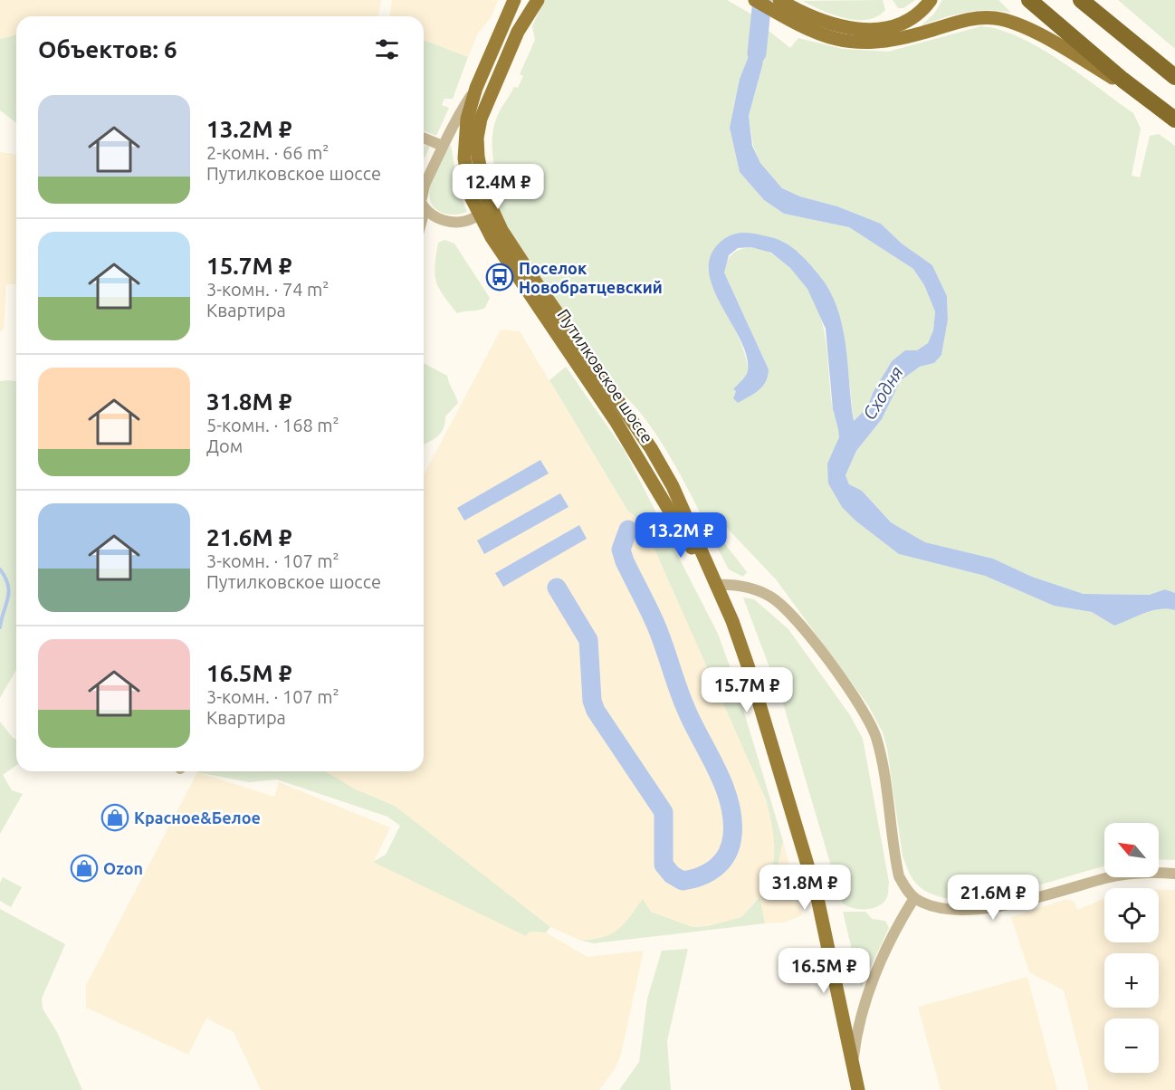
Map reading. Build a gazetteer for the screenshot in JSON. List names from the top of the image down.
{
  "streets": {
    "main road": ["Путилковское шоссе"]
  },
  "water": ["Сходня"],
  "places": {
    "bus stop": ["Поселок Новобратцевский"],
    "shop": ["Красное&Белое", "Ozon"]
  },
  "north": "top left",
  "page": {
    "heading": "Объектов: 6",
    "list": [
      {
        "name": "13.2M ₽",
        "note": "2-комн. · 66 m² · Путилковское шоссе"
      },
      {
        "name": "15.7M ₽",
        "note": "3-комн. · 74 m² · Квартира"
      },
      {
        "name": "31.8M ₽",
        "note": "5-комн. · 168 m² · Дом"
      },
      {
        "name": "21.6M ₽",
        "note": "3-комн. · 107 m² · Путилковское шоссе"
      },
      {
        "name": "16.5M ₽",
        "note": "3-комн. · 107 m² · Квартира"
      }
    ],
    "price": [
      "12.4M ₽",
      "13.2M ₽",
      "15.7M ₽",
      "31.8M ₽",
      "21.6M ₽",
      "16.5M ₽"
    ],
    "map_buttons": ["+", "−"]
  }
}
